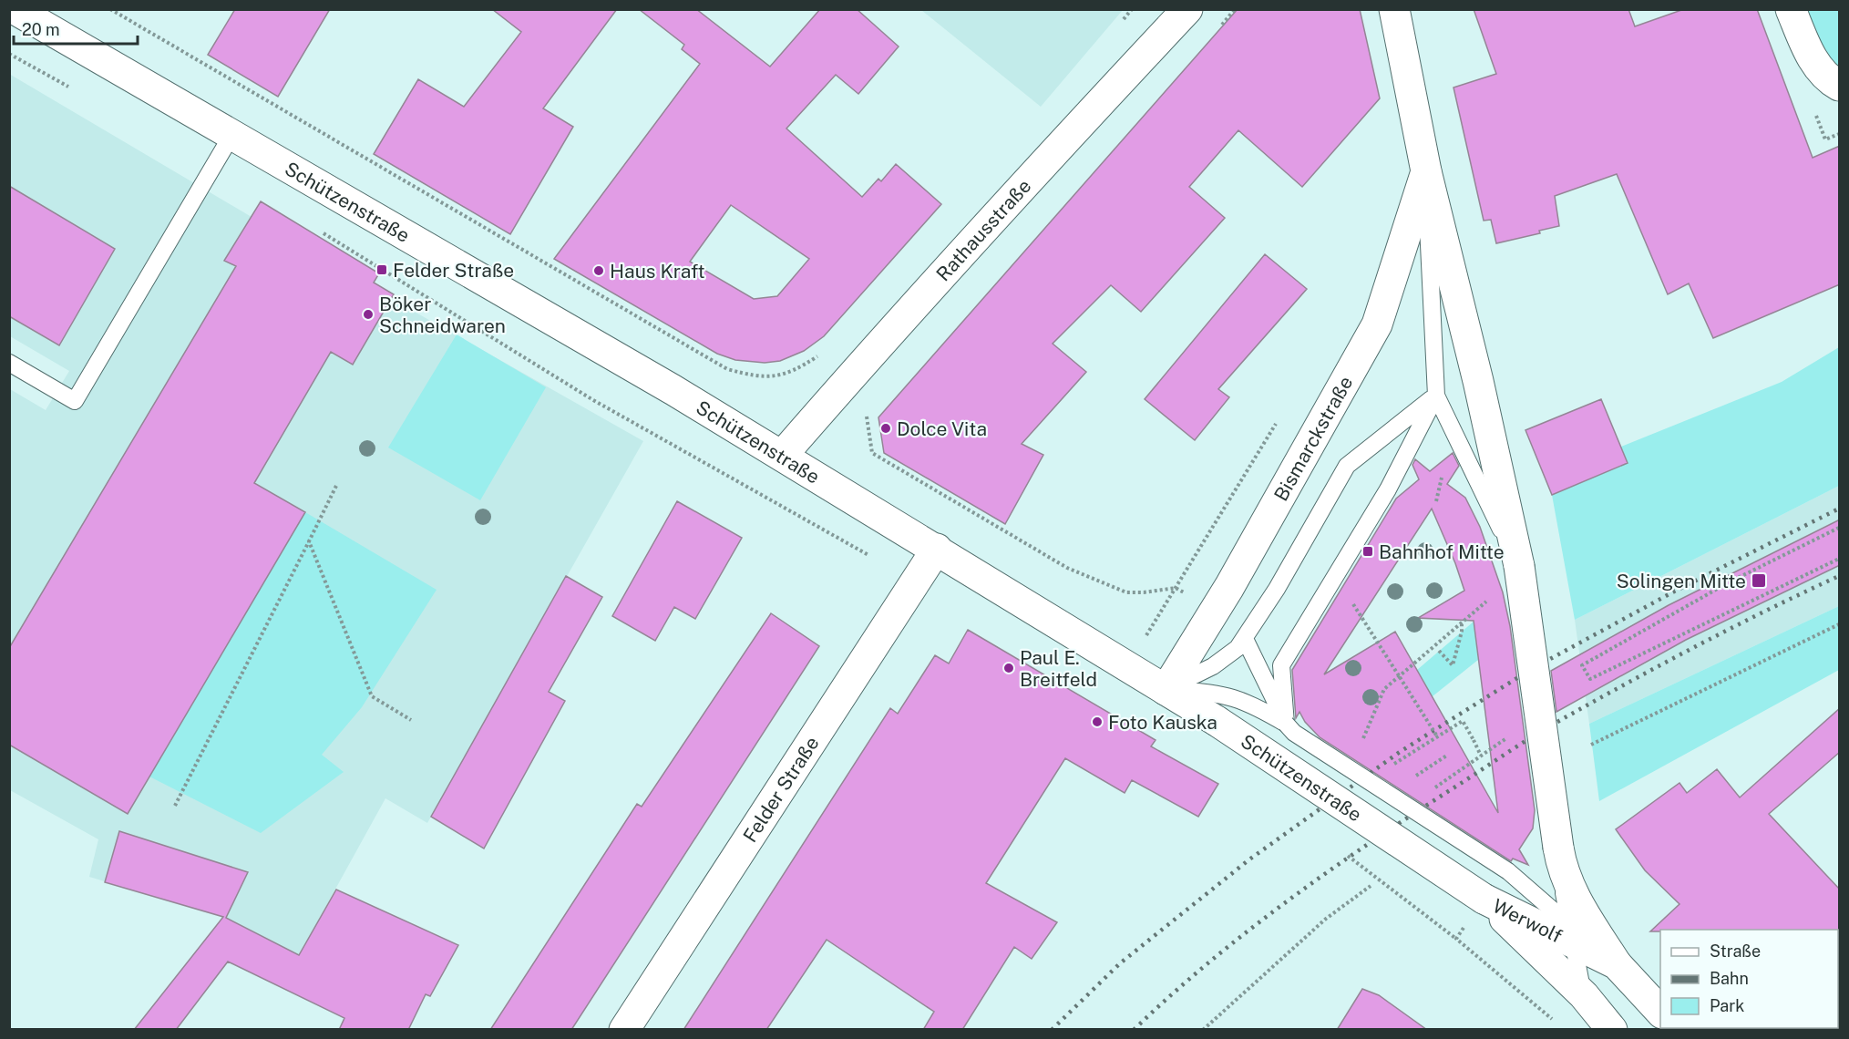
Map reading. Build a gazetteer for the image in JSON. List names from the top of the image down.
{
  "streets": {
    "main road": [
      "Schützenstraße",
      "Rathausstraße",
      "Bismarckstraße",
      "Felder Straße",
      "Werwolf"
    ]
  },
  "crossings": [
    ["Schützenstraße", "Rathausstraße"],
    ["Schützenstraße", "Bismarckstraße"],
    ["Schützenstraße", "Felder Straße"],
    ["Schützenstraße", "Werwolf"],
    ["Bismarckstraße", "Werwolf"]
  ],
  "places": {
    "transit": ["Felder Straße", "Bahnhof Mitte", "Solingen Mitte"],
    "other": [
      "Haus Kraft",
      "Böker Schneidwaren",
      "Dolce Vita",
      "Paul E. Breitfeld",
      "Foto Kauska"
    ]
  },
  "legend": ["Straße", "Bahn", "Park"],
  "scale_bar": "20 m"
}
